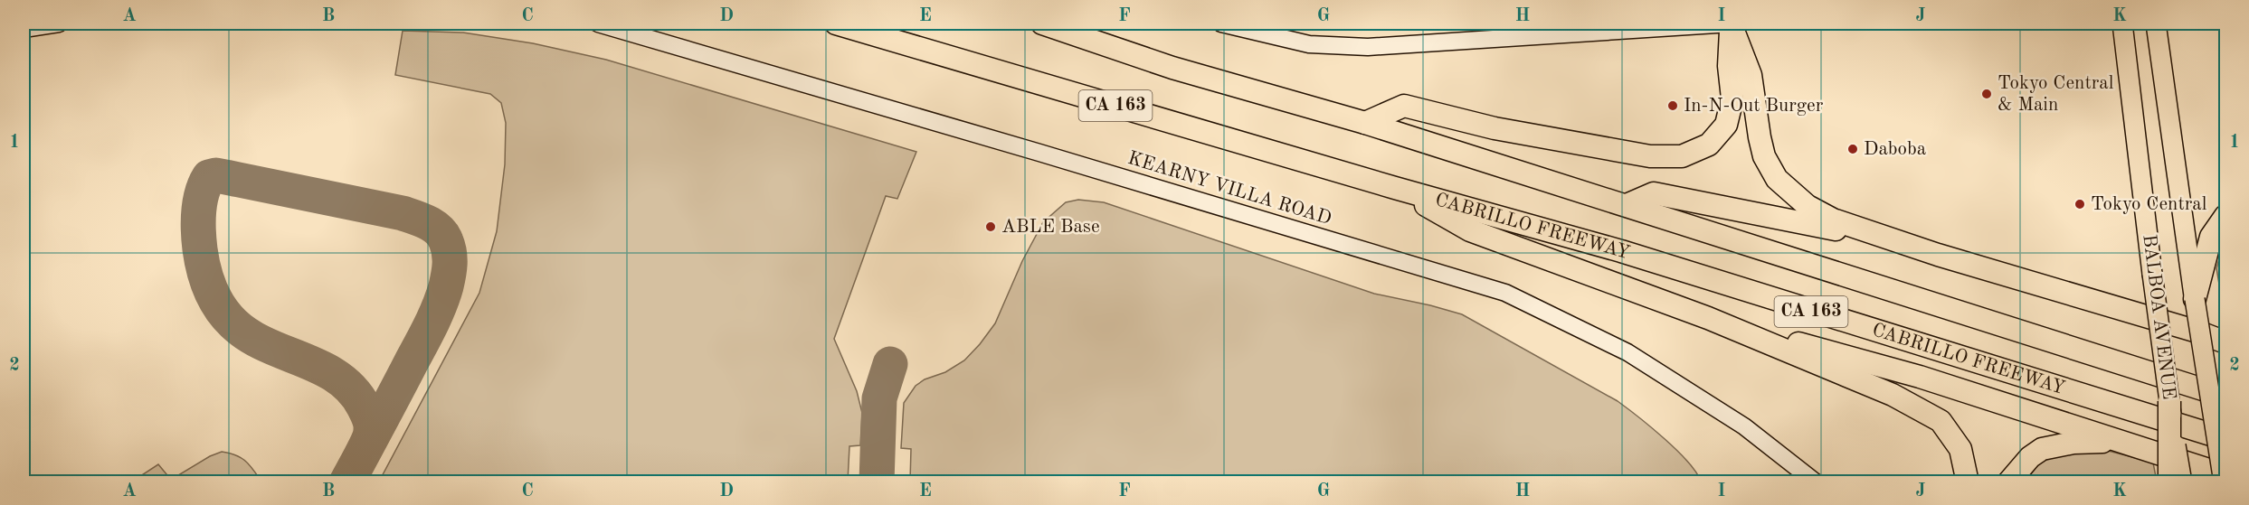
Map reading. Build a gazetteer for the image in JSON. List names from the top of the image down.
{
  "streets": {
    "highway": ["CA 163", "CABRILLO FREEWAY"],
    "main road": ["KEARNY VILLA ROAD", "BALBOA AVENUE"]
  },
  "places": [
    "Tokyo Central & Main",
    "In-N-Out Burger",
    "Daboba",
    "Tokyo Central",
    "ABLE Base"
  ],
  "grid": {
    "columns": [
      "A",
      "B",
      "C",
      "D",
      "E",
      "F",
      "G",
      "H",
      "I",
      "J",
      "K"
    ],
    "rows": ["1", "2"]
  }
}
